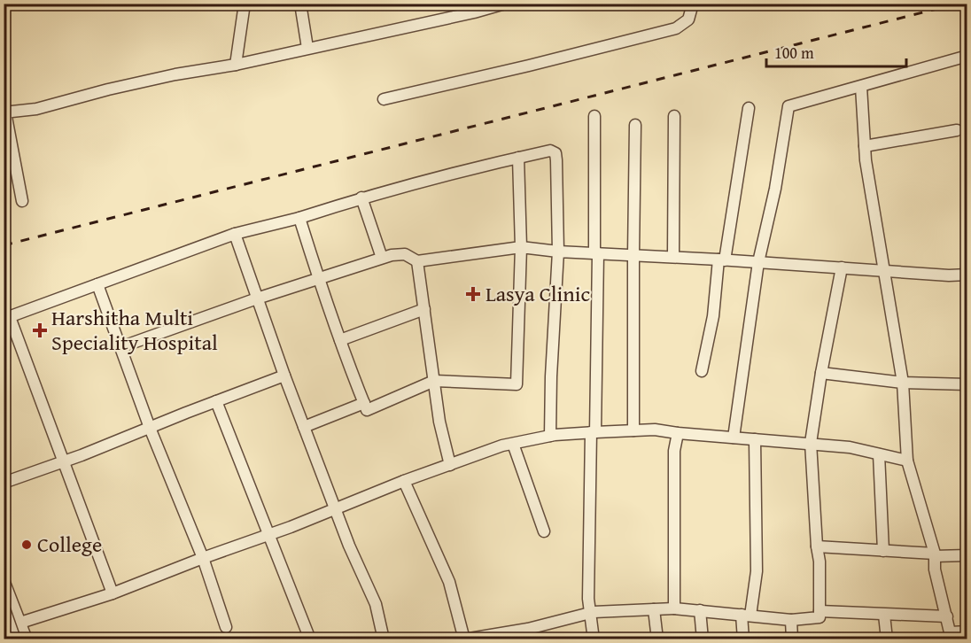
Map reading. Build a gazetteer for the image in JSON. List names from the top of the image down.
{
  "places": {
    "health": ["Lasya Clinic", "Harshitha Multi Speciality Hospital"],
    "other": ["College"]
  },
  "scale_bar": "100 m"
}
